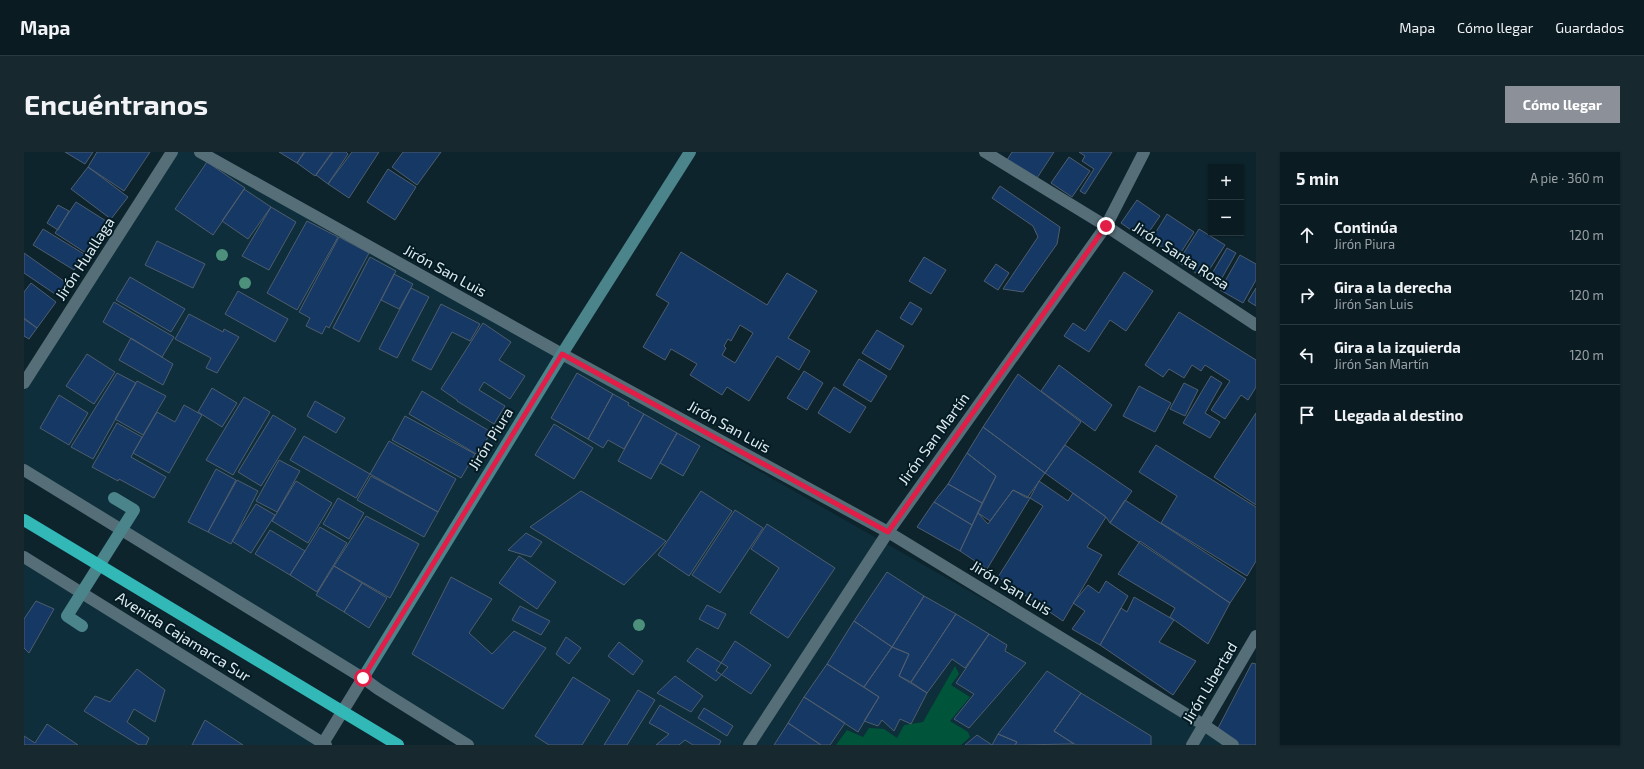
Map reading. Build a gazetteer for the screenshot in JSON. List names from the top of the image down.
{
  "streets": {
    "main road": ["Jirón Piura"],
    "street": [
      "Jirón Santa Rosa",
      "Jirón Huallaga",
      "Jirón San Luis",
      "Jirón San Martín",
      "Avenida Cajamarca Sur",
      "Jirón Libertad"
    ]
  },
  "crossings": [
    ["Jirón Santa Rosa", "Jirón San Martín"],
    ["Jirón San Luis", "Jirón Piura"],
    ["Jirón San Luis", "Jirón San Martín"],
    ["Jirón San Luis", "Jirón Libertad"],
    ["Jirón Piura", "Avenida Cajamarca Sur"]
  ],
  "page": {
    "header": "Mapa",
    "nav": ["Mapa", "Cómo llegar", "Guardados"],
    "buttons": "Cómo llegar",
    "title": "Encuéntranos",
    "heading": ["5 min", "A pie · 360 m"],
    "map_buttons": ["+", "−"],
    "list": [
      ["Continúa", "Jirón Piura", "120 m"],
      ["Gira a la derecha", "Jirón San Luis", "120 m"],
      ["Gira a la izquierda", "Jirón San Martín", "120 m"],
      "Llegada al destino"
    ]
  }
}
